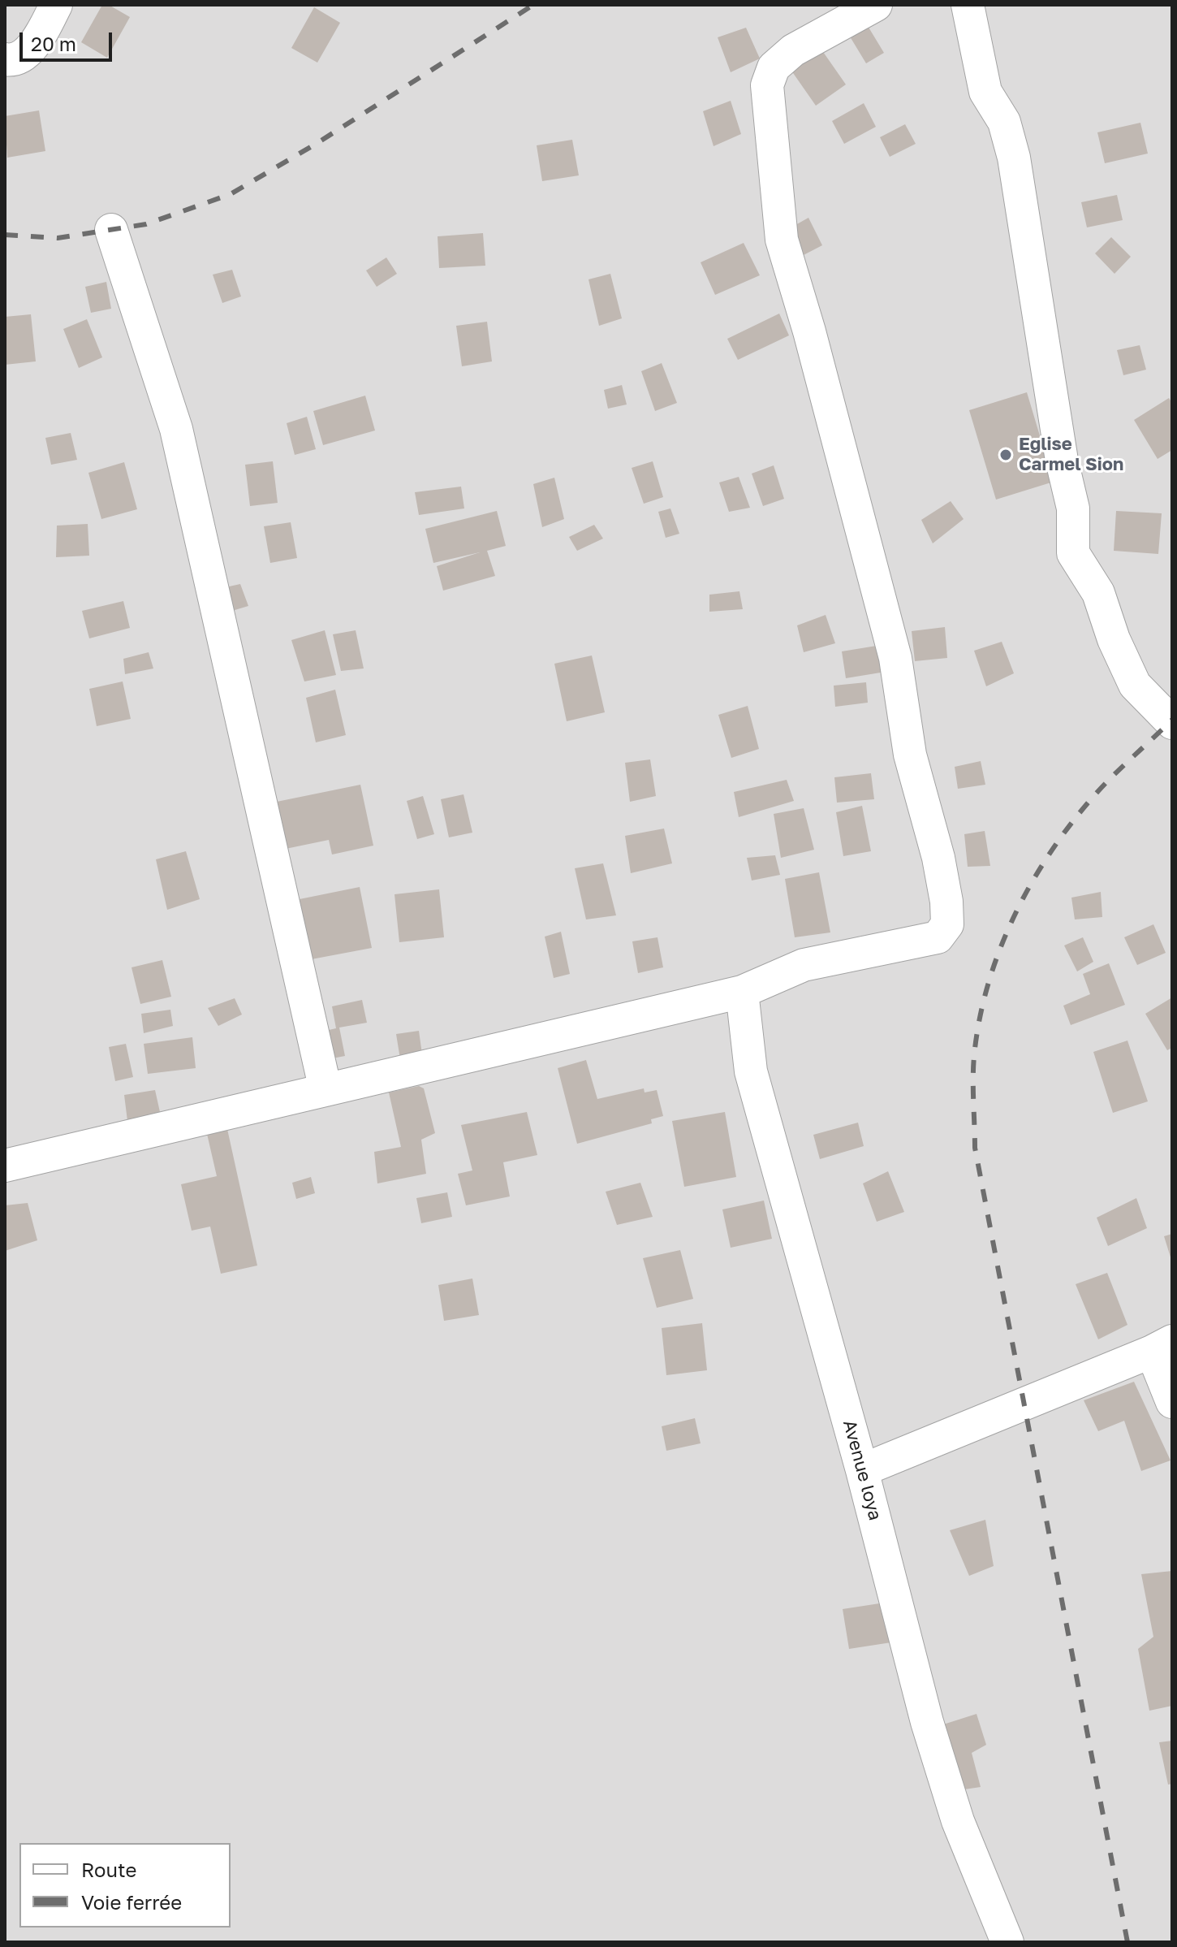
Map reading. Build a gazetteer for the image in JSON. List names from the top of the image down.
{
  "streets": {
    "street": ["Avenue loya"]
  },
  "places": ["Eglise Carmel Sion"],
  "legend": ["Route", "Voie ferrée"],
  "scale_bar": "20 m"
}
